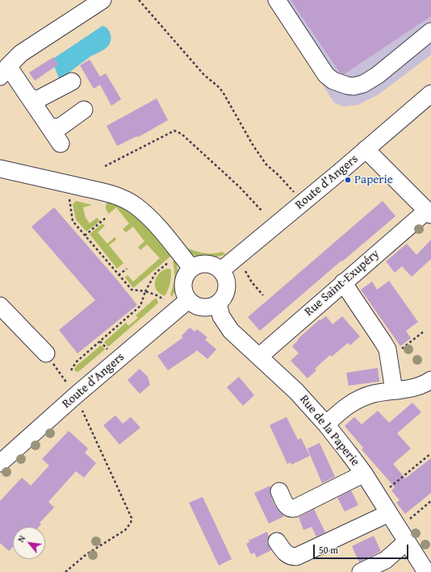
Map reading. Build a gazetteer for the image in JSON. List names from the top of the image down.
{
  "streets": {
    "street": ["Route d’Angers", "Rue Saint-Exupéry", "Rue de la Paperie"]
  },
  "crossings": [
    ["Route d’Angers", "Rue de la Paperie"],
    ["Rue Saint-Exupéry", "Rue de la Paperie"]
  ],
  "places": ["Paperie"],
  "scale_bar": "50 m",
  "north": "top left"
}
